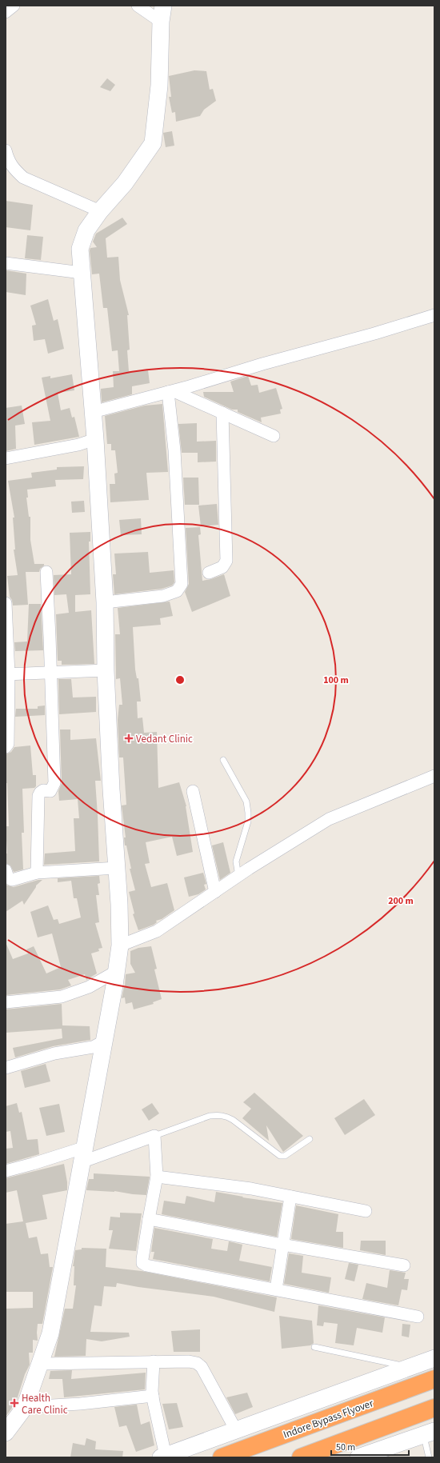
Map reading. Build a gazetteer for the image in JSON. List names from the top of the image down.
{
  "streets": {
    "highway": ["Indore Bypass Flyover"]
  },
  "places": {
    "health": ["Vedant Clinic", "Health Care Clinic"]
  },
  "scale_bar": "50 m",
  "rings": ["100 m", "200 m"]
}
